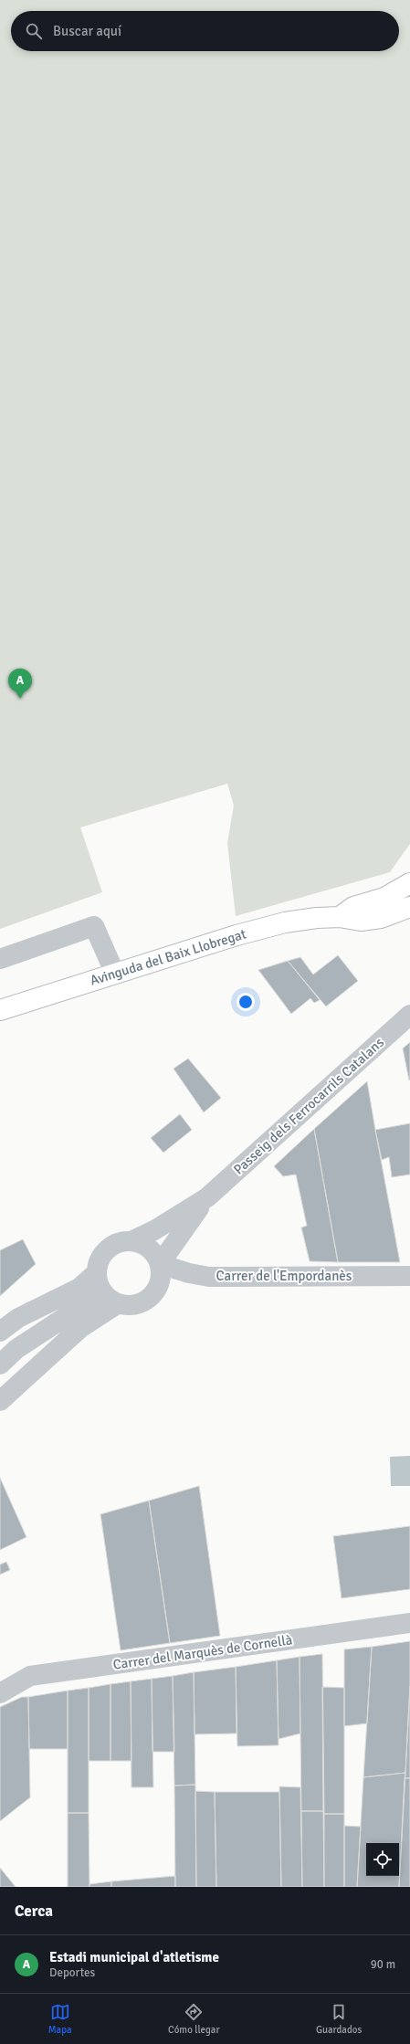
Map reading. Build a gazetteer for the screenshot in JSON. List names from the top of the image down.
{
  "streets": {
    "main road": ["Avinguda del Baix Llobregat"],
    "street": ["Passeig dels Ferrocarrils Catalans", "Carrer de l'Empordanès", "Carrer del Marquès de Cornellà"]
  },
  "crossings": [
    ["Passeig dels Ferrocarrils Catalans", "Carrer de l'Empordanès"]
  ],
  "page": {
    "search": "Buscar aquí",
    "pins": "A",
    "heading": "Cerca",
    "list": [
      {
        "mark": "A",
        "name": "Estadi municipal d'atletisme",
        "note": "Deportes",
        "value": "90 m"
      }
    ],
    "nav": ["Mapa", "Cómo llegar", "Guardados"]
  }
}
